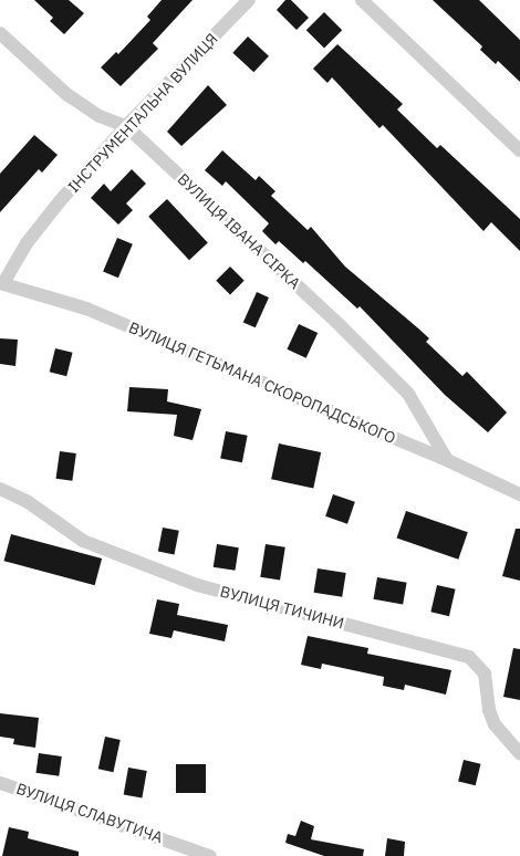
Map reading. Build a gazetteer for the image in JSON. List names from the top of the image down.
{
  "streets": {
    "street": [
      "ІНСТРУМЕНТАЛЬНА ВУЛИЦЯ",
      "ВУЛИЦЯ ІВАНА СІРКА",
      "ВУЛИЦЯ ГЕТЬМАНА СКОРОПАДСЬКОГО",
      "ВУЛИЦЯ ТИЧИНИ",
      "ВУЛИЦЯ СЛАВУТИЧА"
    ]
  },
  "crossings": [
    ["ІНСТРУМЕНТАЛЬНА ВУЛИЦЯ", "ВУЛИЦЯ ІВАНА СІРКА"],
    ["ІНСТРУМЕНТАЛЬНА ВУЛИЦЯ", "ВУЛИЦЯ ГЕТЬМАНА СКОРОПАДСЬКОГО"],
    ["ВУЛИЦЯ ІВАНА СІРКА", "ВУЛИЦЯ ГЕТЬМАНА СКОРОПАДСЬКОГО"]
  ]
}
